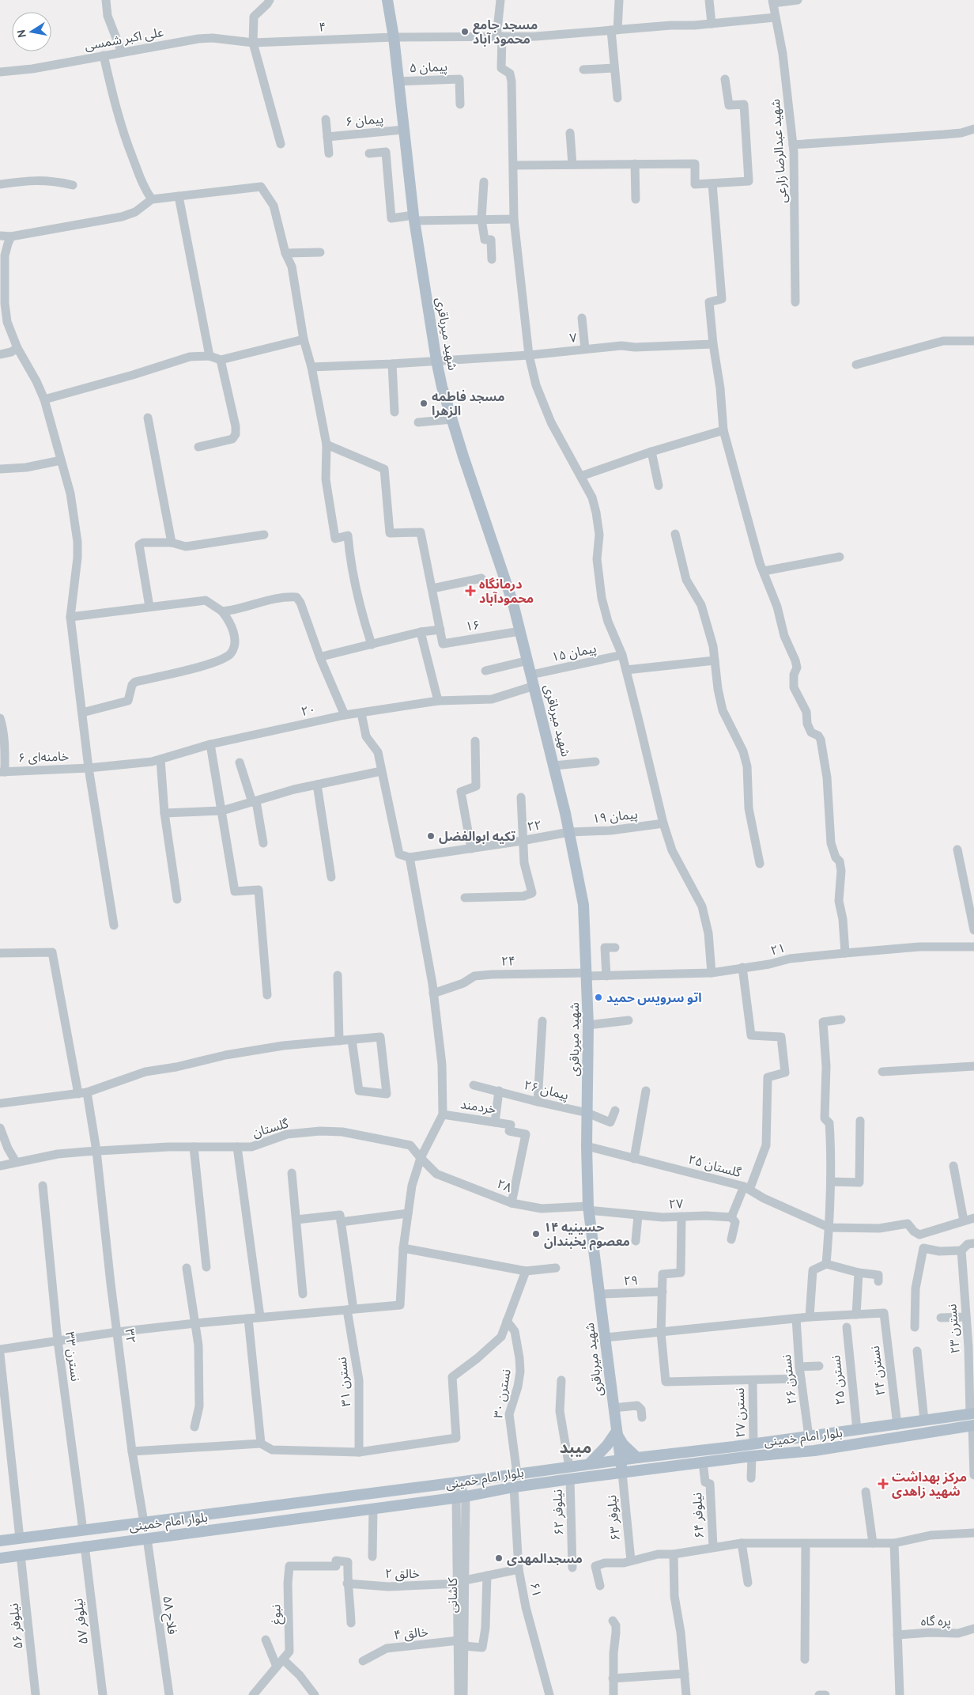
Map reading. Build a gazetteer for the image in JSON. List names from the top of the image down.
{
  "streets": {
    "main road": ["شهید میرباقری", "بلوار امام خمینی"],
    "street": [
      "۴",
      "علی اکبر شمسی",
      "پیمان ۵",
      "پیمان ۶",
      "شهید عبدالرضا زارعی",
      "۷",
      "۱۶",
      "پیمان ۱۵",
      "۲۰",
      "خامنه‌ای ۶",
      "پیمان ۱۹",
      "۲۲",
      "۲۱",
      "۲۴",
      "پیمان ۲۶",
      "خردمند",
      "گلستان",
      "گلستان ۲۵",
      "۲۸",
      "۲۷",
      "۲۹",
      "نسترن ۲۳",
      "۳۲",
      "نسترن ۳۳",
      "نسترن ۲۴",
      "نسترن ۲۶",
      "نسترن ۲۵",
      "نسترن ۳۱",
      "نسترن ۳۰",
      "نسترن ۲۷",
      "نیلوفر ۶۲",
      "نیلوفر ۶۴",
      "نیلوفر ۶۳",
      "خالق ۲",
      "۶۱",
      "کاشانی",
      "نبوغ",
      "فلاح ۵۸",
      "پره گاه",
      "نیلوفر ۵۷",
      "نیلوفر ۵۶",
      "خالق ۴"
    ]
  },
  "crossings": [
    ["۴", "علی اکبر شمسی"],
    ["۴", "شهید عبدالرضا زارعی"],
    ["۴", "شهید میرباقری"],
    ["پیمان ۵", "شهید میرباقری"],
    ["پیمان ۶", "شهید میرباقری"],
    ["شهید میرباقری", "۷"],
    ["شهید میرباقری", "۱۶"],
    ["شهید میرباقری", "پیمان ۱۵"],
    ["شهید میرباقری", "۲۰"],
    ["شهید میرباقری", "پیمان ۱۹"],
    ["شهید میرباقری", "۲۲"],
    ["شهید میرباقری", "۲۱"],
    ["شهید میرباقری", "۲۴"],
    ["شهید میرباقری", "پیمان ۲۶"],
    ["شهید میرباقری", "گلستان ۲۵"],
    ["شهید میرباقری", "۲۸"],
    ["شهید میرباقری", "۲۷"],
    ["شهید میرباقری", "۲۹"],
    ["شهید میرباقری", "بلوار امام خمینی"],
    ["شهید میرباقری", "نیلوفر ۶۳"],
    ["۲۰", "خامنه‌ای ۶"],
    ["پیمان ۱۹", "۲۲"],
    ["۲۱", "۲۴"],
    ["خردمند", "۲۸"],
    ["گلستان", "۲۸"],
    ["گلستان", "۳۲"],
    ["۲۸", "۲۷"],
    ["نسترن ۲۳", "بلوار امام خمینی"],
    ["۳۲", "بلوار امام خمینی"],
    ["نسترن ۳۳", "بلوار امام خمینی"],
    ["نسترن ۲۴", "بلوار امام خمینی"],
    ["نسترن ۲۶", "بلوار امام خمینی"],
    ["نسترن ۲۵", "بلوار امام خمینی"],
    ["نسترن ۳۰", "بلوار امام خمینی"],
    ["نسترن ۲۷", "بلوار امام خمینی"],
    ["بلوار امام خمینی", "نیلوفر ۶۲"],
    ["بلوار امام خمینی", "نیلوفر ۶۴"],
    ["بلوار امام خمینی", "نیلوفر ۶۳"],
    ["بلوار امام خمینی", "۶۱"],
    ["بلوار امام خمینی", "کاشانی"],
    ["بلوار امام خمینی", "فلاح ۵۸"],
    ["بلوار امام خمینی", "نیلوفر ۵۷"],
    ["بلوار امام خمینی", "نیلوفر ۵۶"],
    ["خالق ۲", "۶۱"],
    ["خالق ۲", "کاشانی"],
    ["خالق ۲", "نبوغ"],
    ["خالق ۲", "خالق ۴"],
    ["کاشانی", "خالق ۴"]
  ],
  "districts": ["میبد"],
  "places": {
    "other": [
      "مسجد جامع محمود آباد",
      "مسجد فاطمه الزهرا",
      "تکیه ابوالفضل",
      "اتو سرویس حمید",
      "حسینیه ۱۴ معصوم یخبندان",
      "مسجدالمهدی"
    ],
    "health": ["درمانگاه محمودآباد", "مرکز بهداشت شهید زاهدی"]
  },
  "north": "left"
}
